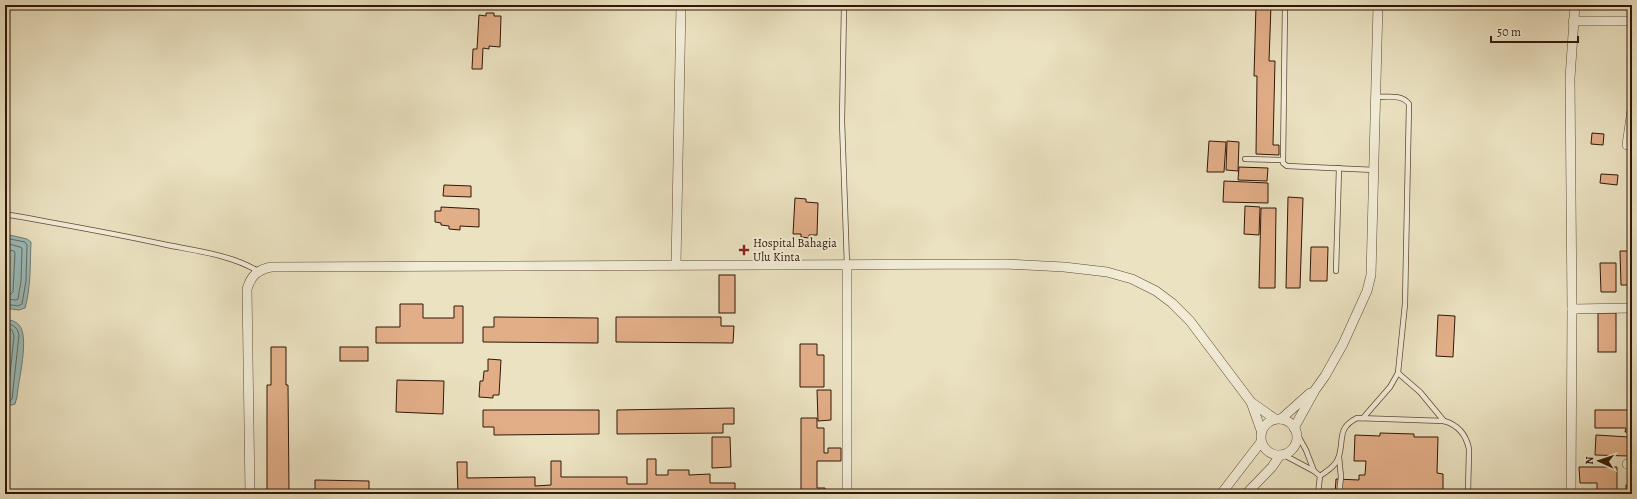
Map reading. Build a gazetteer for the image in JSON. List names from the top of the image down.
{
  "places": {
    "health": ["Hospital Bahagia Ulu Kinta"]
  },
  "scale_bar": "50 m",
  "north": "left"
}
